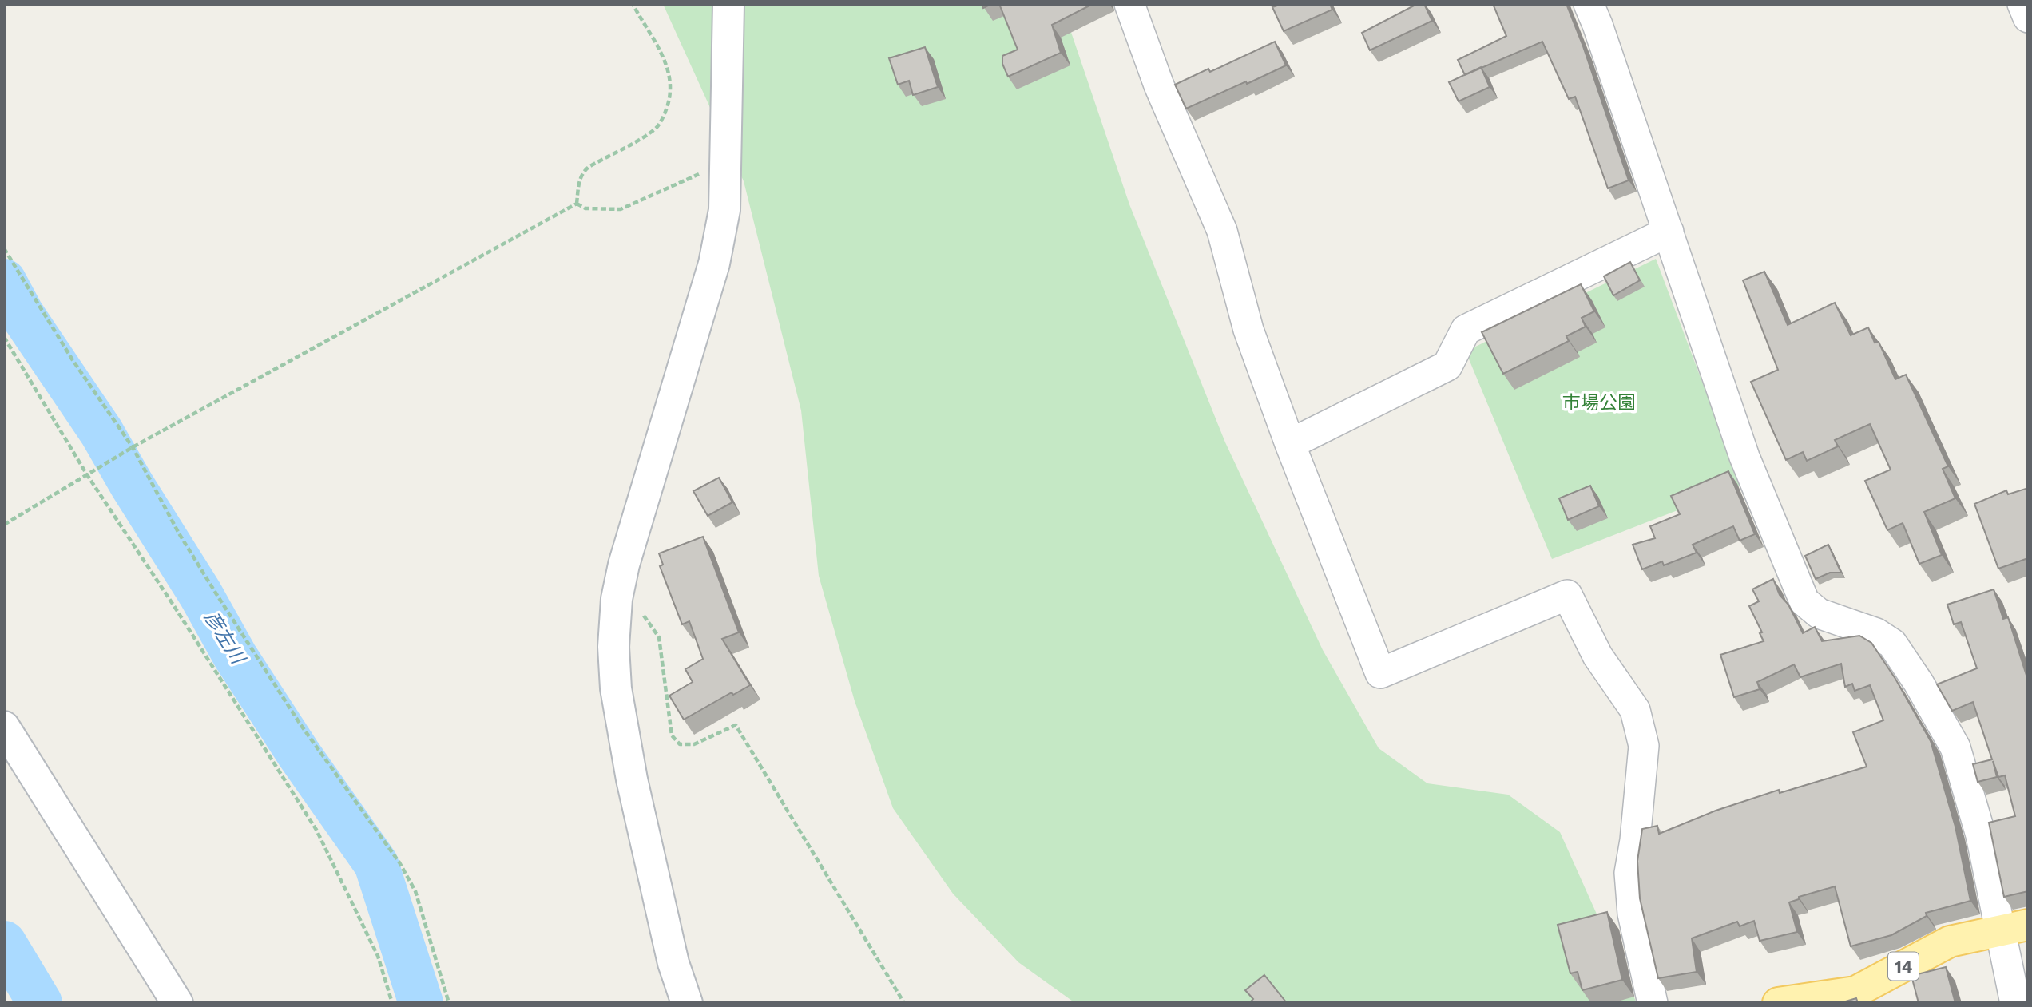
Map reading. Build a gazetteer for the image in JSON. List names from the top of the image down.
{
  "streets": {
    "main road": ["14"]
  },
  "water": ["彦左川"],
  "parks": ["市場公園"]
}
